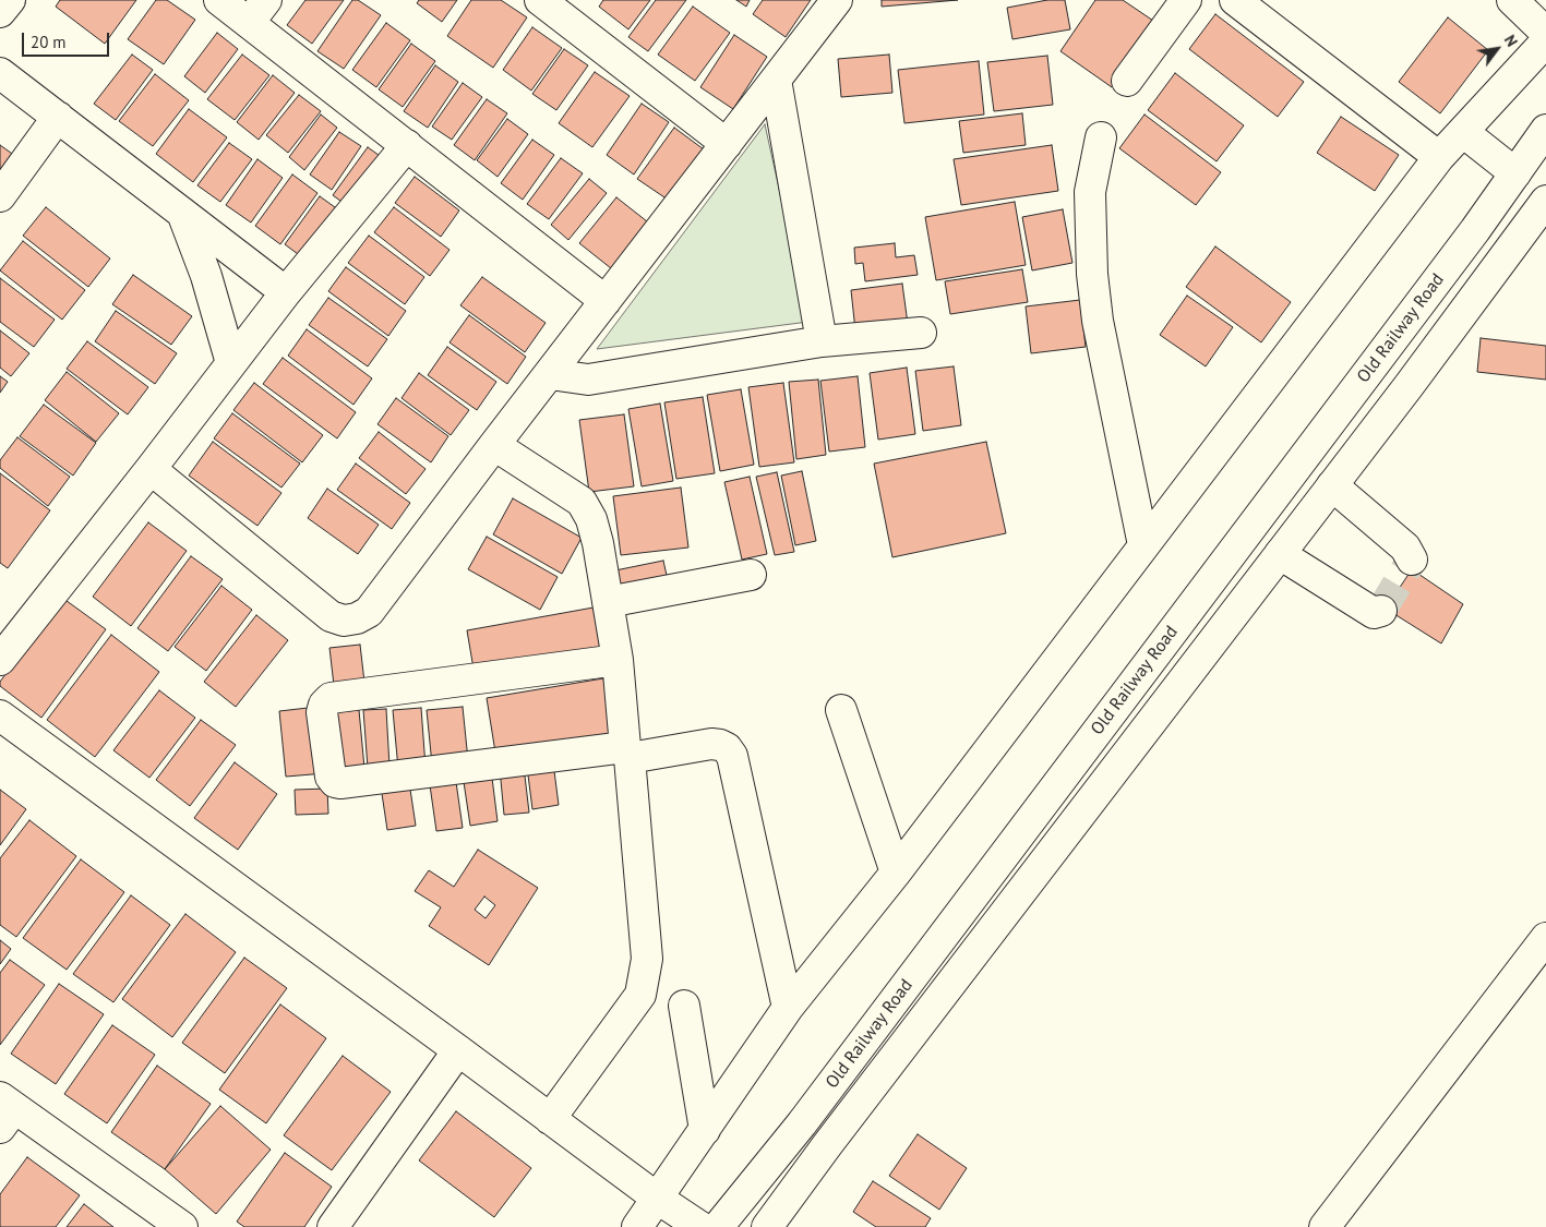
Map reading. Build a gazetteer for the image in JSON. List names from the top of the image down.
{
  "streets": {
    "street": ["Old Railway Road"]
  },
  "scale_bar": "20 m",
  "north": "top right"
}
